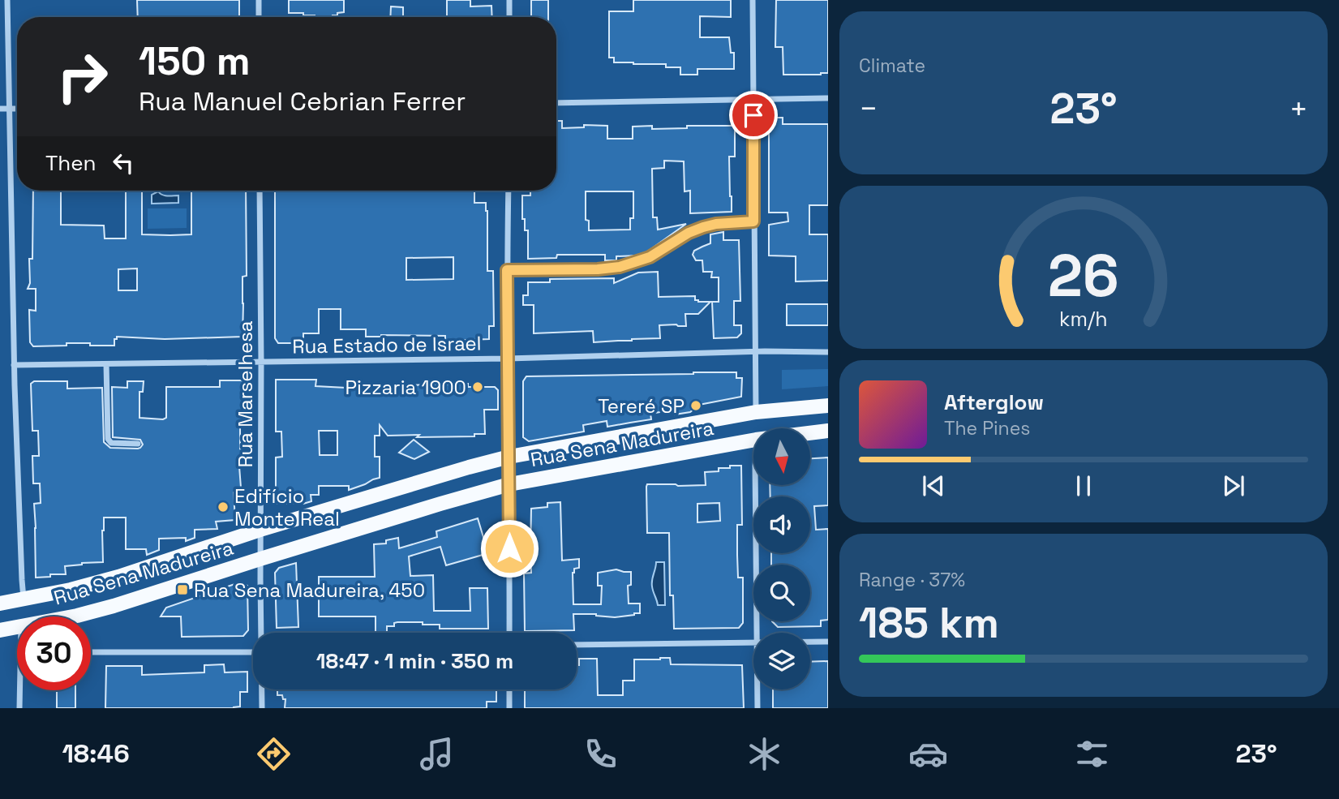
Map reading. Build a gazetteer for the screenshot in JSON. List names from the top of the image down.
{
  "streets": {
    "main road": ["Rua Sena Madureira"],
    "street": ["Rua Estado de Israel", "Rua Marselhesa"]
  },
  "crossings": [
    ["Rua Estado de Israel", "Rua Marselhesa"],
    ["Rua Marselhesa", "Rua Sena Madureira"]
  ],
  "places": {
    "other": ["Pizzaria 1900", "Tereré SP", "Edifício Monte Real"],
    "transit": ["Rua Sena Madureira, 450"]
  },
  "north": "bottom",
  "page": {
    "tile": [
      "Climate",
      ["Range · 37%", "185 km"]
    ],
    "turn": ["150 m", "Rua Manuel Cebrian Ferrer"],
    "heat": ["−", "23°", "+"],
    "then": "Then",
    "song": ["Afterglow", "The Pines"],
    "limit": "30",
    "trip": "18:47 · 1 min · 350 m",
    "tabs": ["18:46", "23°"],
    "gauge": ["26", "km/h"]
  }
}
